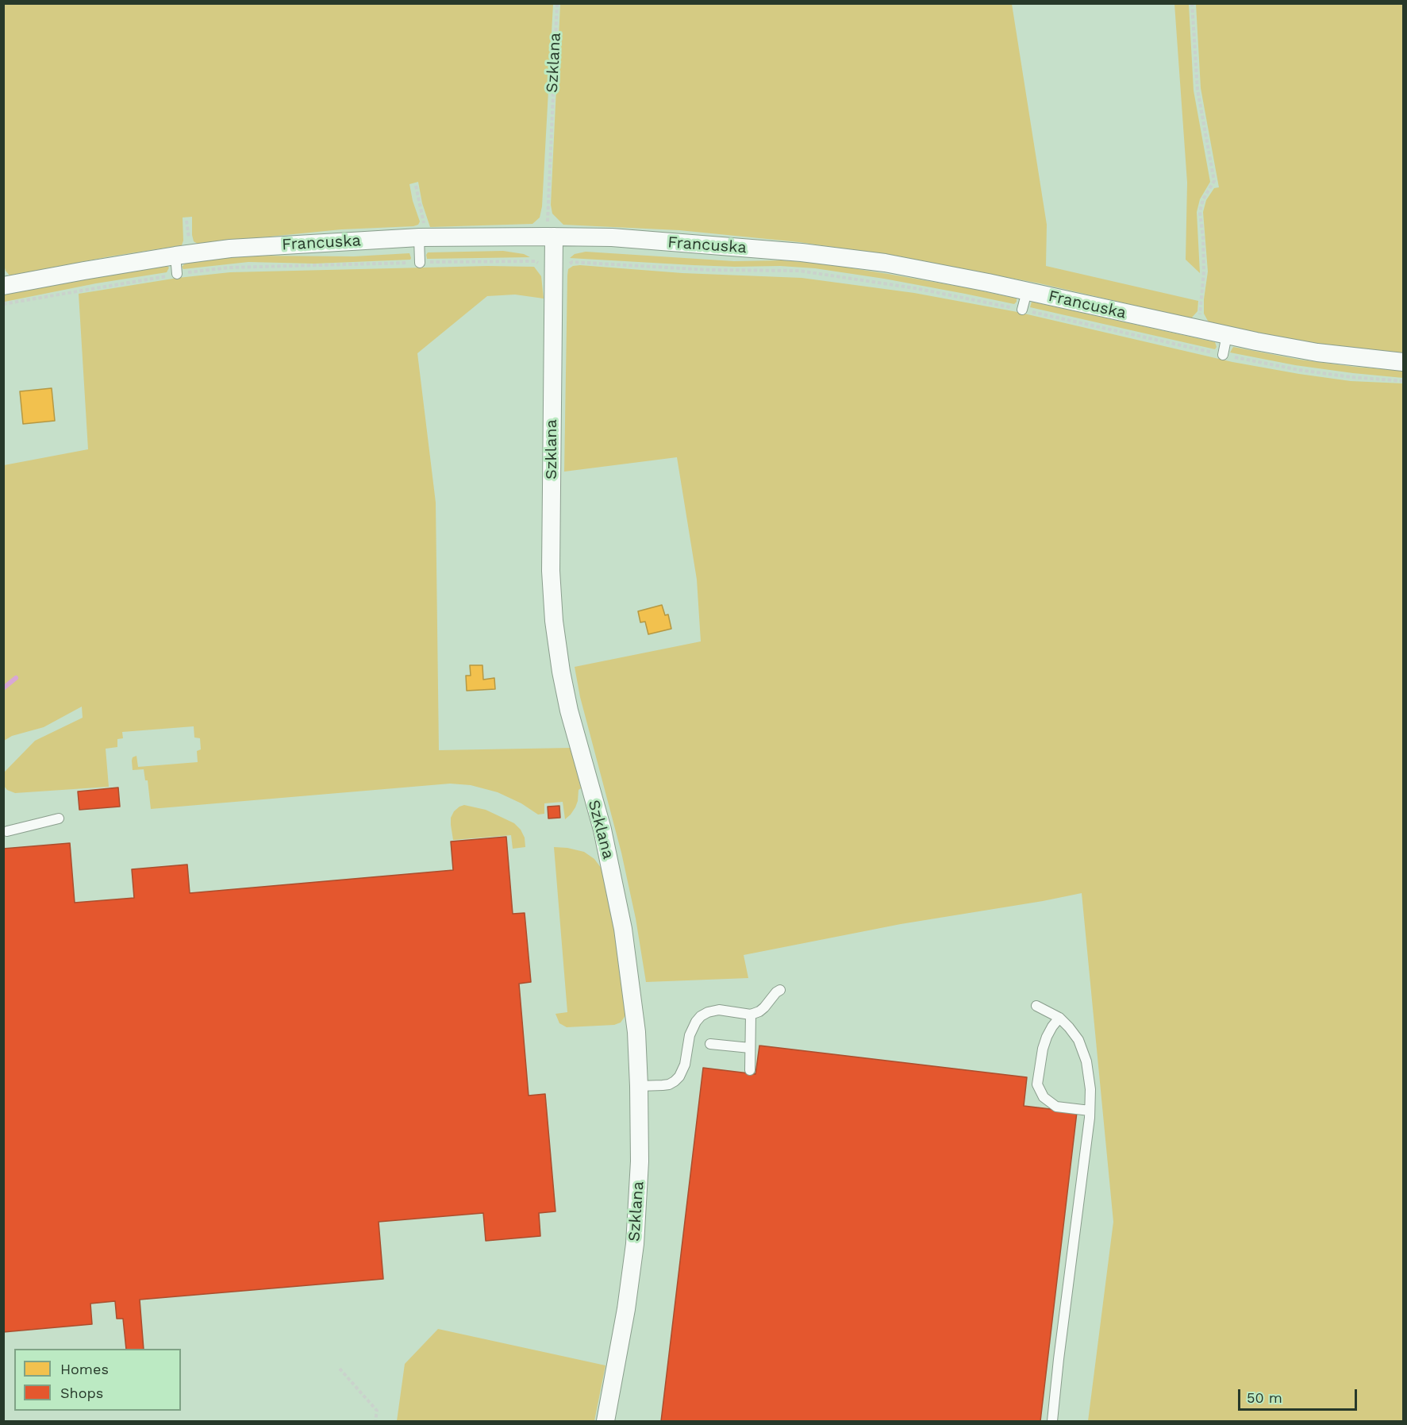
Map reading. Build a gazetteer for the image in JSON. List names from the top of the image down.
{
  "streets": {
    "street": ["Szklana", "Francuska"]
  },
  "crossings": [
    ["Szklana", "Francuska"]
  ],
  "legend": ["Homes", "Shops"],
  "scale_bar": "50 m"
}
